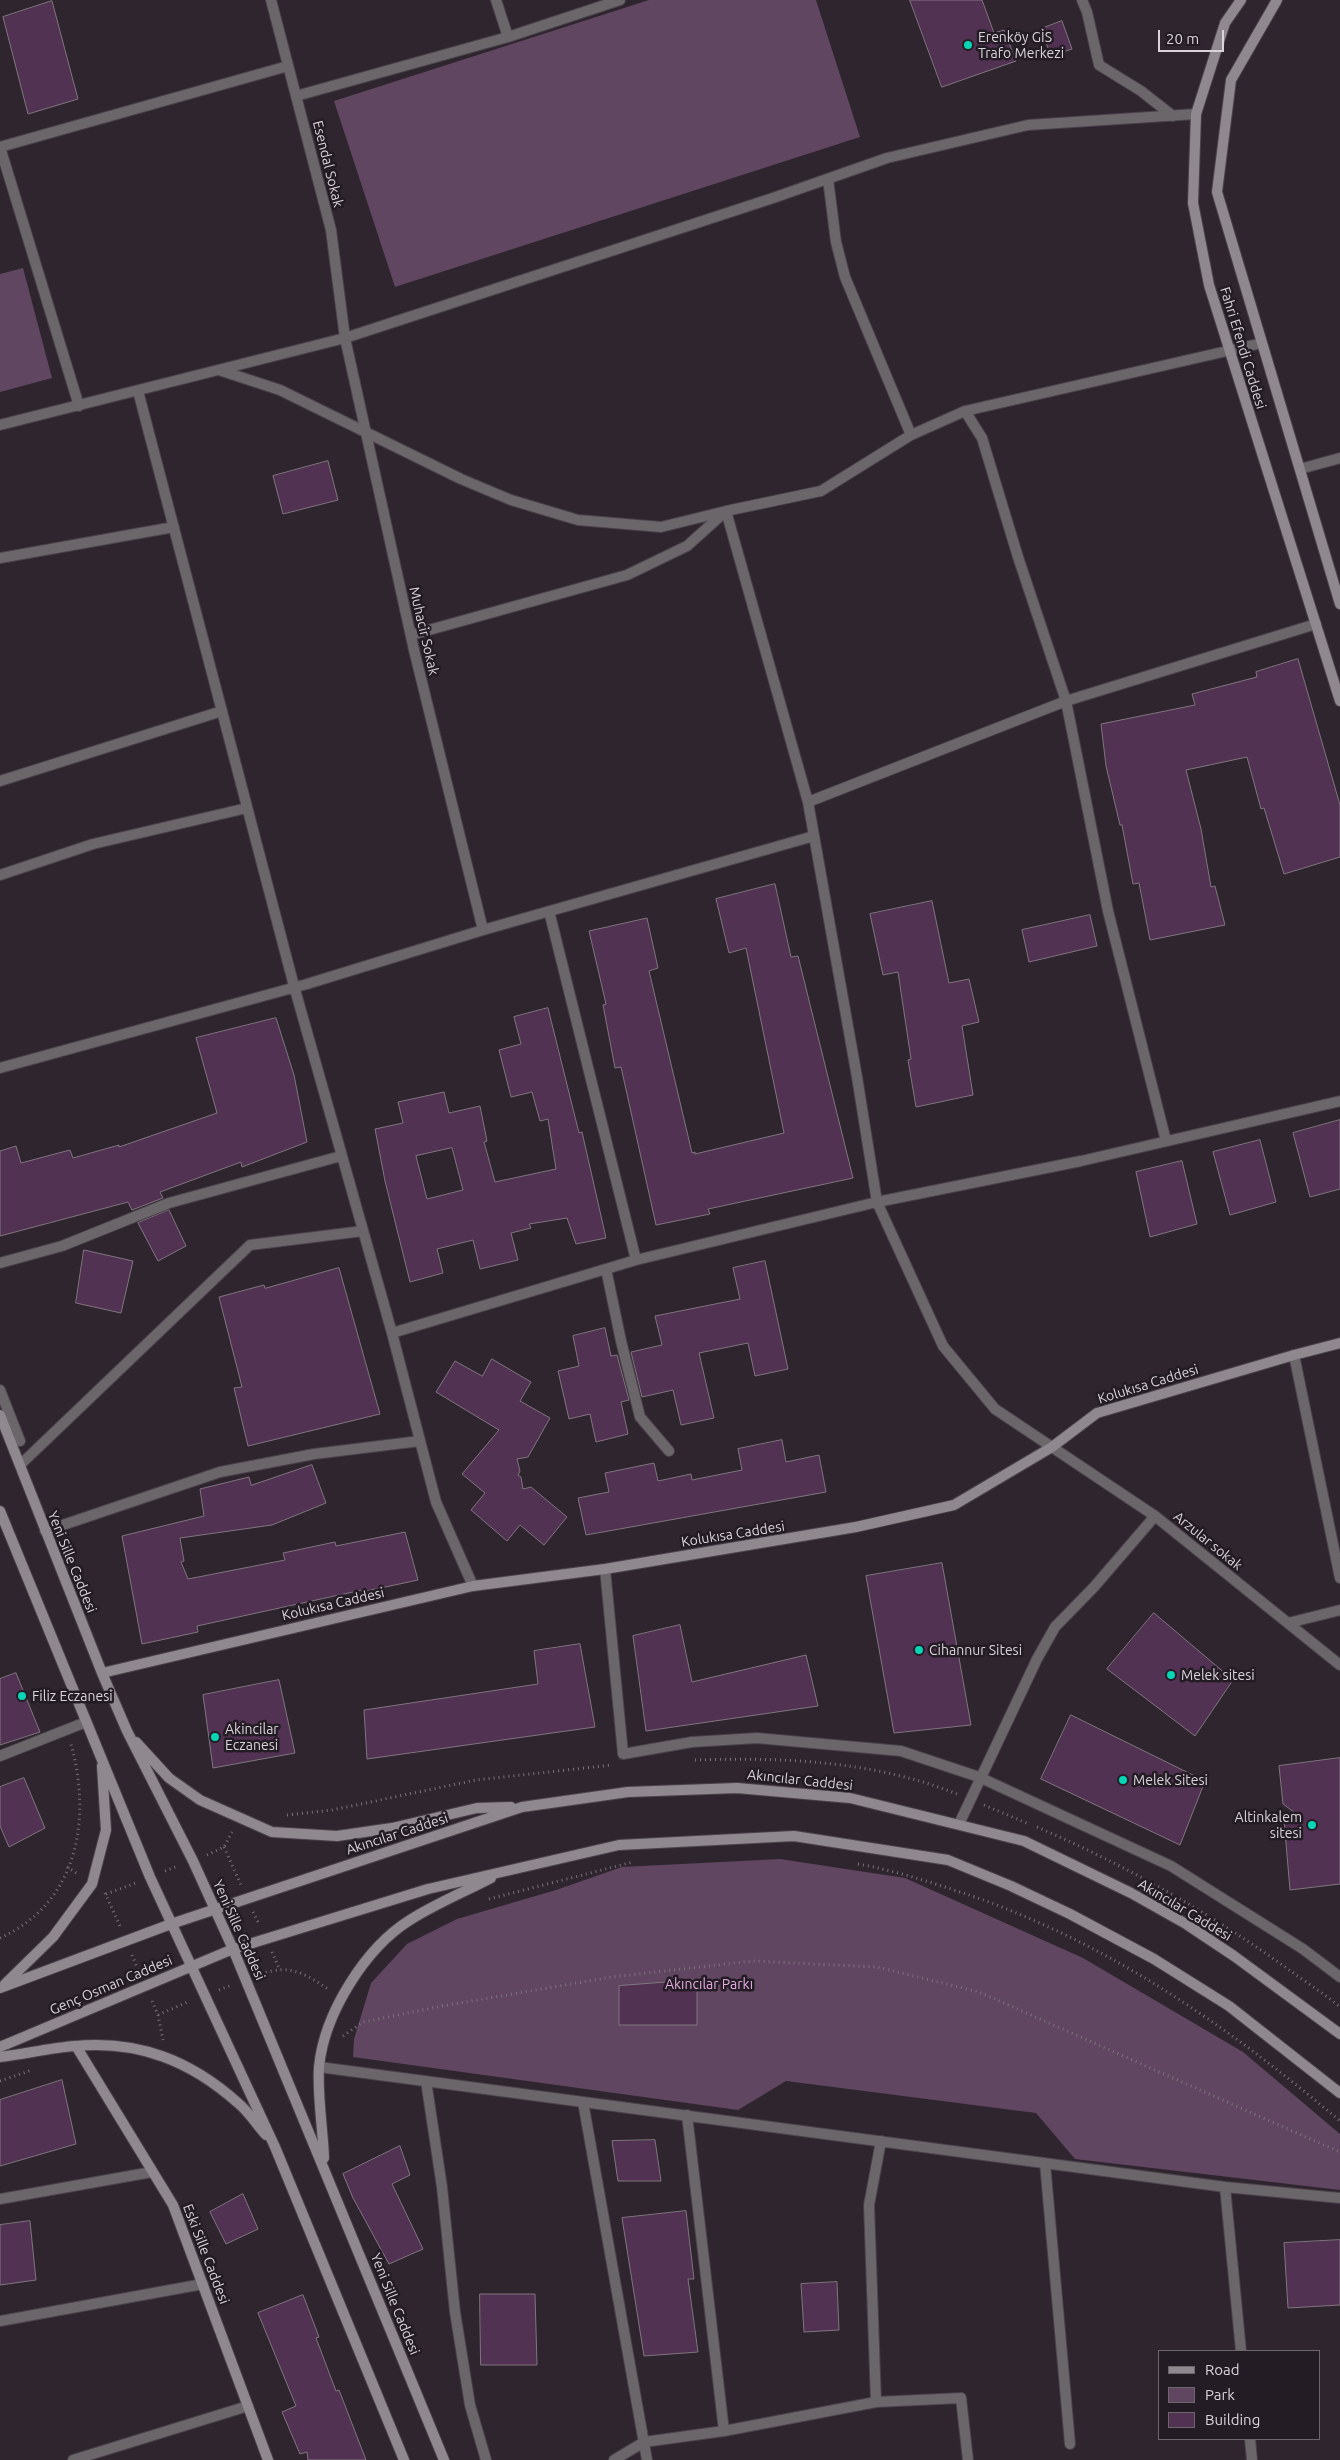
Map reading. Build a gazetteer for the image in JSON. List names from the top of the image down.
{
  "streets": {
    "main road": [
      "Fahri Efendi Caddesi",
      "Kolukısa Caddesi",
      "Yeni Sille Caddesi",
      "Akıncılar Caddesi",
      "Genç Osman Caddesi",
      "Eski Sille Caddesi"
    ],
    "street": ["Esendal Sokak", "Muhacir Sokak", "Arzular sokak"]
  },
  "crossings": [
    ["Esendal Sokak", "Muhacir Sokak"],
    ["Kolukısa Caddesi", "Arzular sokak"],
    ["Kolukısa Caddesi", "Yeni Sille Caddesi"],
    ["Yeni Sille Caddesi", "Akıncılar Caddesi"],
    ["Yeni Sille Caddesi", "Genç Osman Caddesi"]
  ],
  "parks": ["Akıncılar Parkı"],
  "places": [
    "Erenköy GİS Trafo Merkezi",
    "Cihannur Sitesi",
    "Melek sitesi",
    "Filiz Eczanesi",
    "Akincilar Eczanesi",
    "Melek Sitesi",
    "Altinkalem sitesi"
  ],
  "legend": ["Road", "Park", "Building"],
  "scale_bar": "20 m"
}
